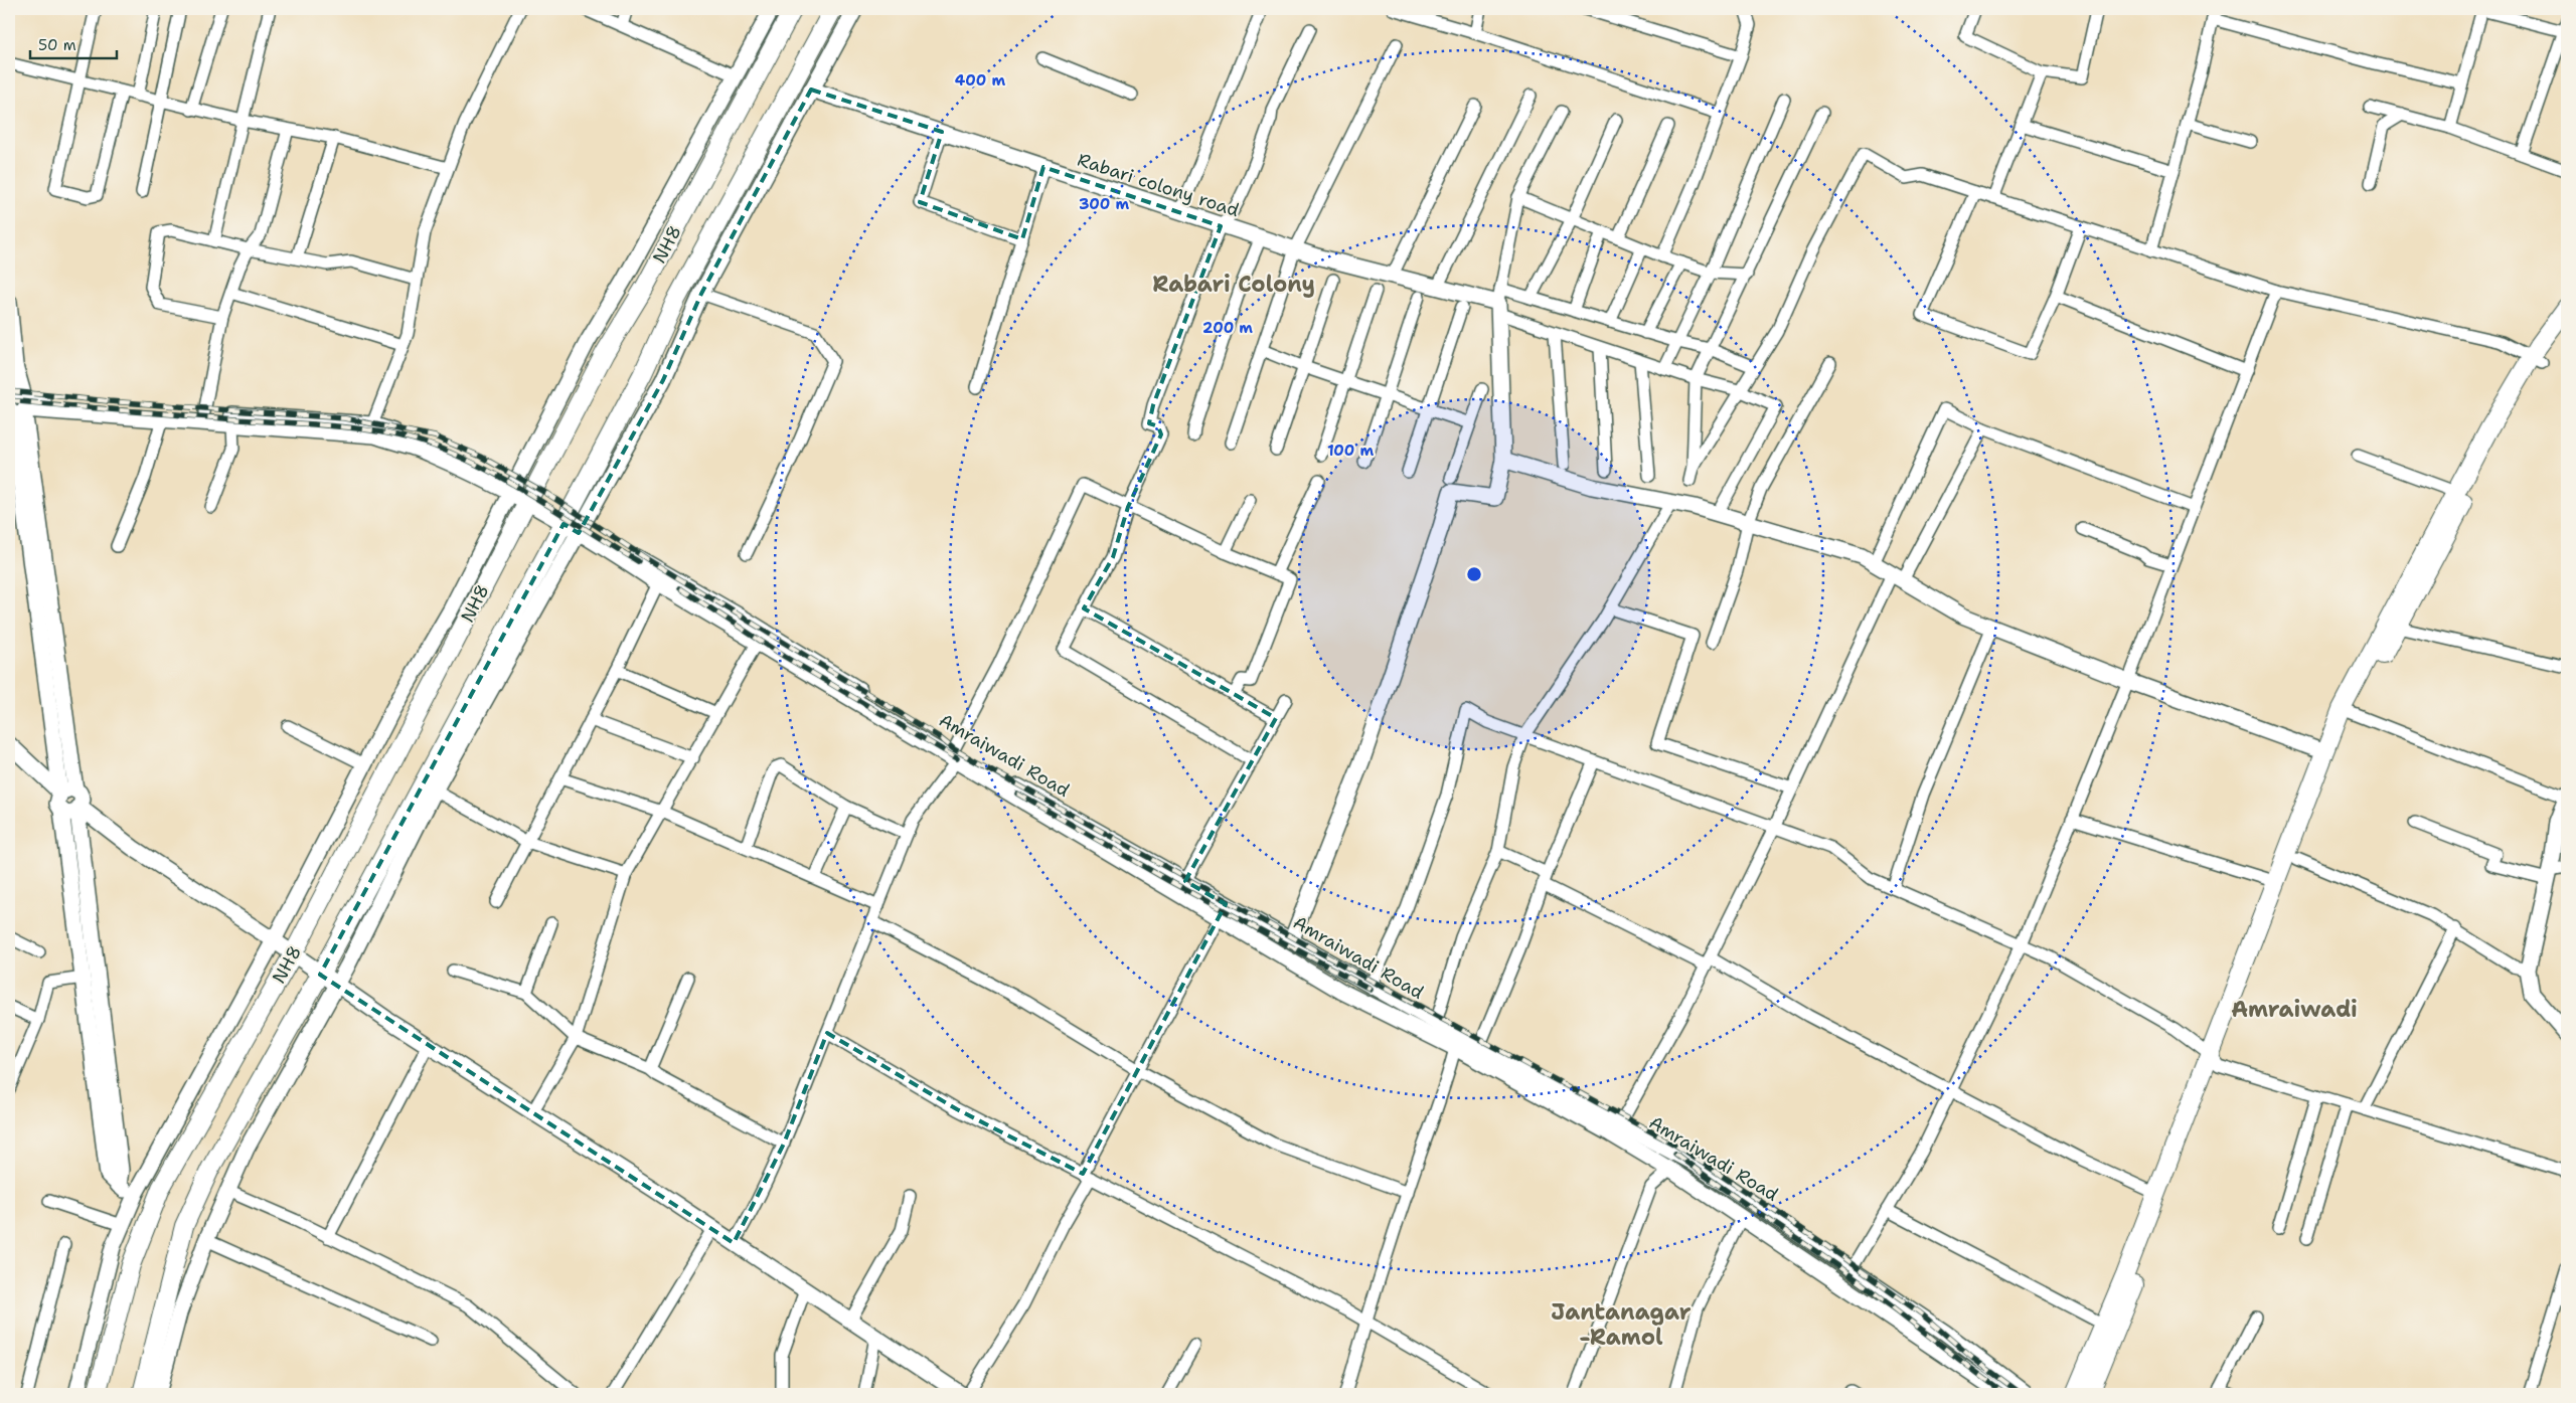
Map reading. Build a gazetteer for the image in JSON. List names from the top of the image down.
{
  "streets": {
    "main road": ["NH8"],
    "street": ["Rabari colony road", "Amraiwadi Road"]
  },
  "districts": ["Rabari Colony", "Amraiwadi", "Jantanagar -Ramol"],
  "scale_bar": "50 m",
  "rings": [
    "400 m",
    "300 m",
    "200 m",
    "100 m"
  ]
}
